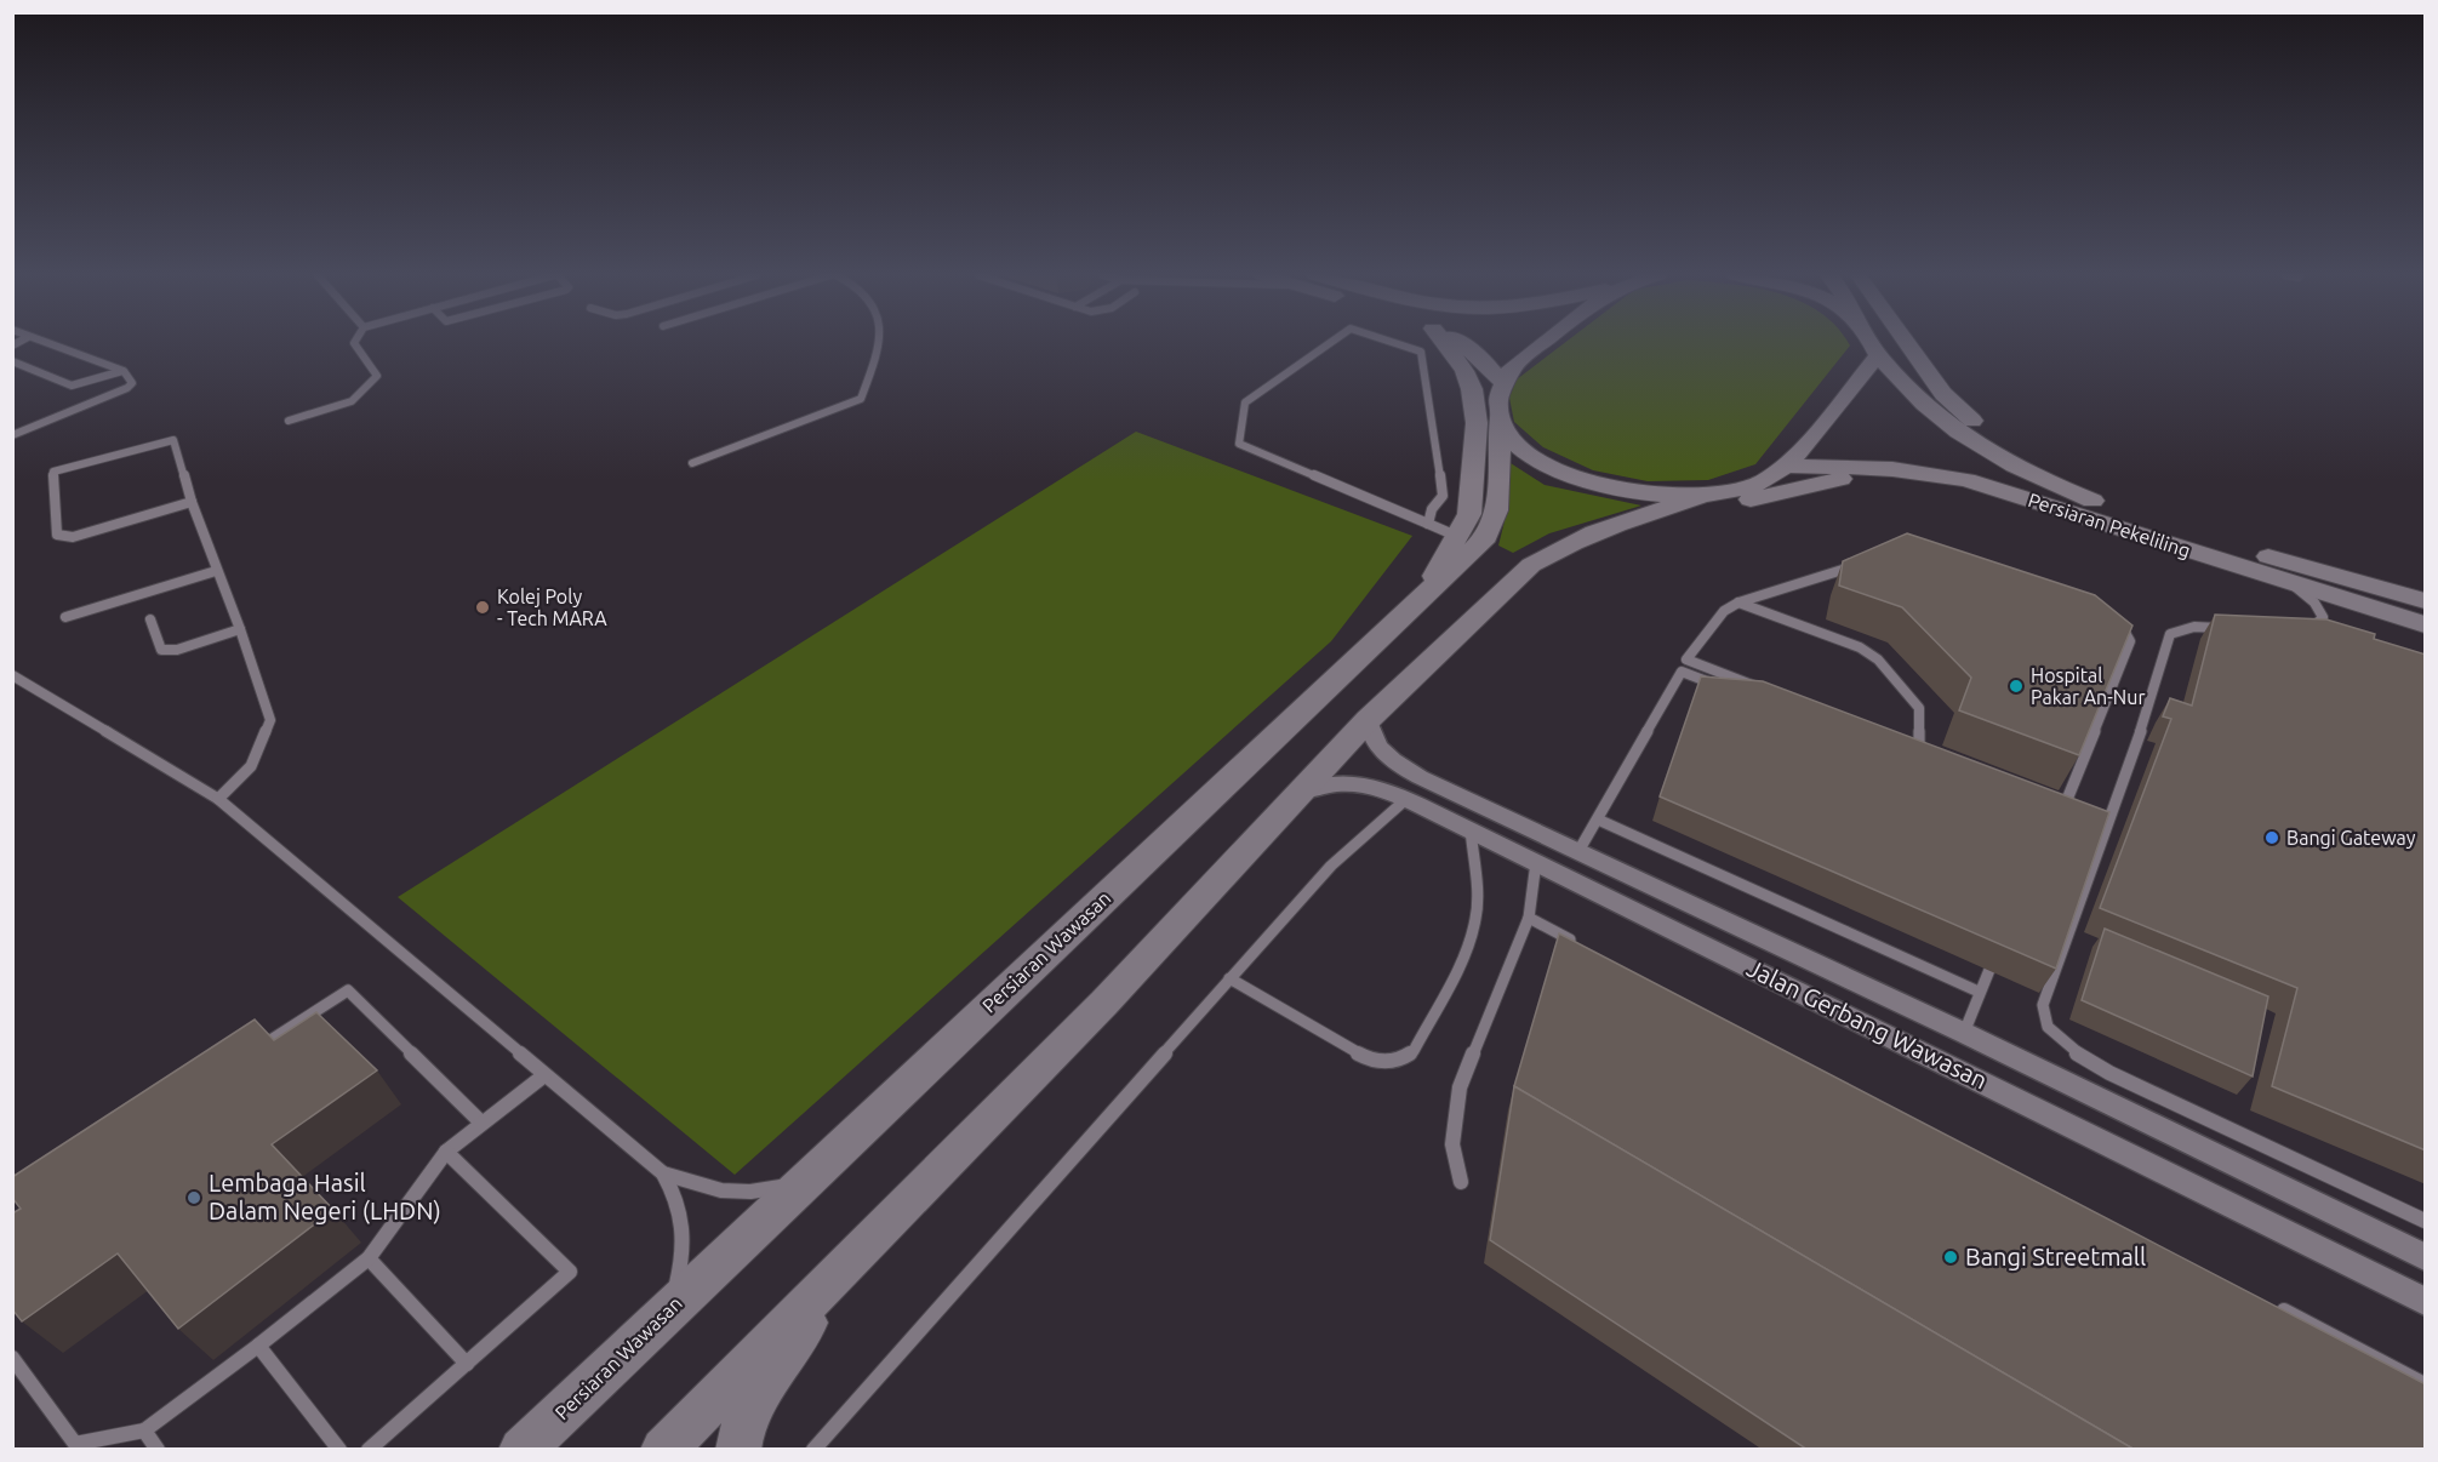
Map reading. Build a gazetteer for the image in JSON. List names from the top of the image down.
{
  "streets": {
    "main road": ["Persiaran Pekeliling", "Persiaran Wawasan"],
    "street": ["Jalan Gerbang Wawasan"]
  },
  "places": [
    "Kolej Poly - Tech MARA",
    "Hospital Pakar An-Nur",
    "Bangi Gateway",
    "Lembaga Hasil Dalam Negeri (LHDN)",
    "Bangi Streetmall"
  ]
}
